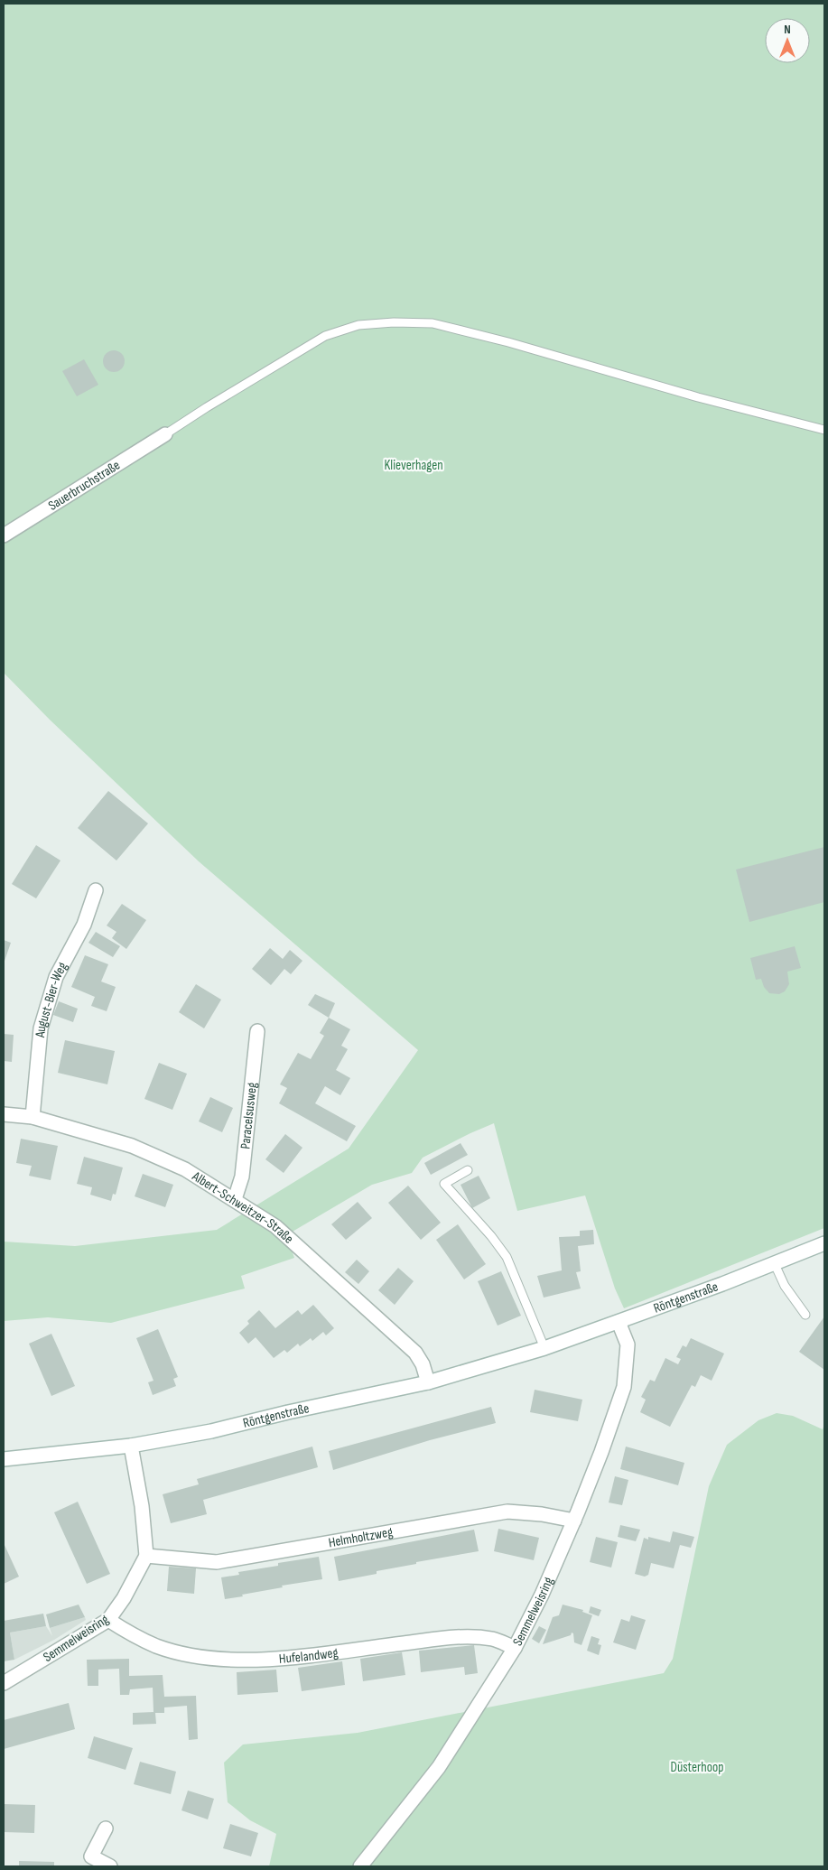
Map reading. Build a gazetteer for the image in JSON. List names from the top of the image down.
{
  "streets": {
    "street": [
      "Sauerbruchstraße",
      "August-Bier-Weg",
      "Paracelsusweg",
      "Albert-Schweitzer-Straße",
      "Röntgenstraße",
      "Helmholtzweg",
      "Semmelweisring",
      "Hufelandweg"
    ]
  },
  "crossings": [
    ["August-Bier-Weg", "Albert-Schweitzer-Straße"],
    ["Paracelsusweg", "Albert-Schweitzer-Straße"],
    ["Albert-Schweitzer-Straße", "Röntgenstraße"],
    ["Röntgenstraße", "Semmelweisring"],
    ["Helmholtzweg", "Semmelweisring"],
    ["Semmelweisring", "Hufelandweg"]
  ],
  "parks": ["Klieverhagen", "Düsterhoop"],
  "north": "top"
}
